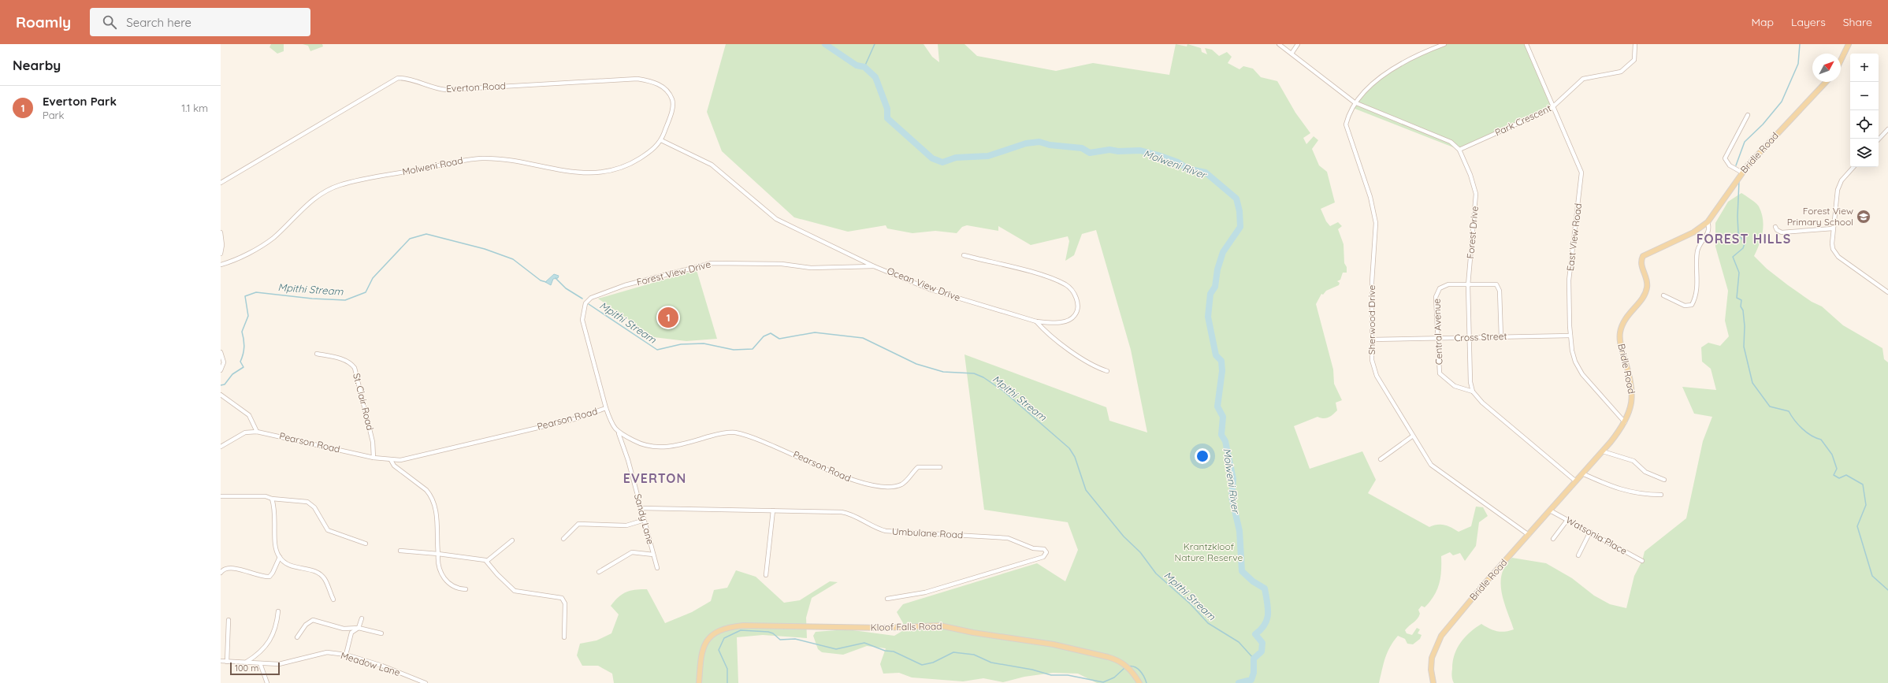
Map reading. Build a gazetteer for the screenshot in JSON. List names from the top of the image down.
{
  "streets": {
    "main road": ["Bridle Road", "Kloof Falls Road"],
    "street": [
      "Everton Road",
      "Park Crescent",
      "Molweni Road",
      "Forest Drive",
      "East View Road",
      "Forest View Drive",
      "Ocean View Drive",
      "Sherwood Drive",
      "Central Avenue",
      "Cross Street",
      "St. Clair Road",
      "Pearson Road",
      "Sandy Lane",
      "Umbulane Road",
      "Watsonia Place",
      "Meadow Lane"
    ]
  },
  "crossings": [
    ["Everton Road", "Molweni Road"],
    ["Everton Road", "Ocean View Drive"],
    ["Park Crescent", "Forest Drive"],
    ["Park Crescent", "East View Road"],
    ["Bridle Road", "East View Road"],
    ["Bridle Road", "Sherwood Drive"],
    ["Bridle Road", "Watsonia Place"],
    ["Molweni Road", "Ocean View Drive"],
    ["Forest Drive", "Sherwood Drive"],
    ["Forest Drive", "Central Avenue"],
    ["Forest Drive", "Cross Street"],
    ["East View Road", "Cross Street"],
    ["Forest View Drive", "Ocean View Drive"],
    ["Forest View Drive", "Pearson Road"],
    ["Sherwood Drive", "Cross Street"],
    ["Central Avenue", "Cross Street"],
    ["St. Clair Road", "Pearson Road"],
    ["Pearson Road", "Sandy Lane"],
    ["Sandy Lane", "Umbulane Road"]
  ],
  "districts": ["FOREST HILLS", "EVERTON"],
  "water": ["Molweni River", "Mpithi Stream"],
  "parks": ["Krantzkloof Nature Reserve"],
  "places": {
    "school or university": ["Forest View Primary School"]
  },
  "scale_bar": "100 m",
  "north": "top right",
  "page": {
    "header": "Roamly",
    "search": "Search here",
    "nav": ["Map", "Layers", "Share"],
    "heading": "Nearby",
    "map_buttons": ["+", "−"],
    "list": [
      {
        "mark": "1",
        "name": "Everton Park",
        "note": "Park",
        "value": "1.1 km"
      }
    ],
    "pins": "1",
    "scale": "100 m"
  }
}
